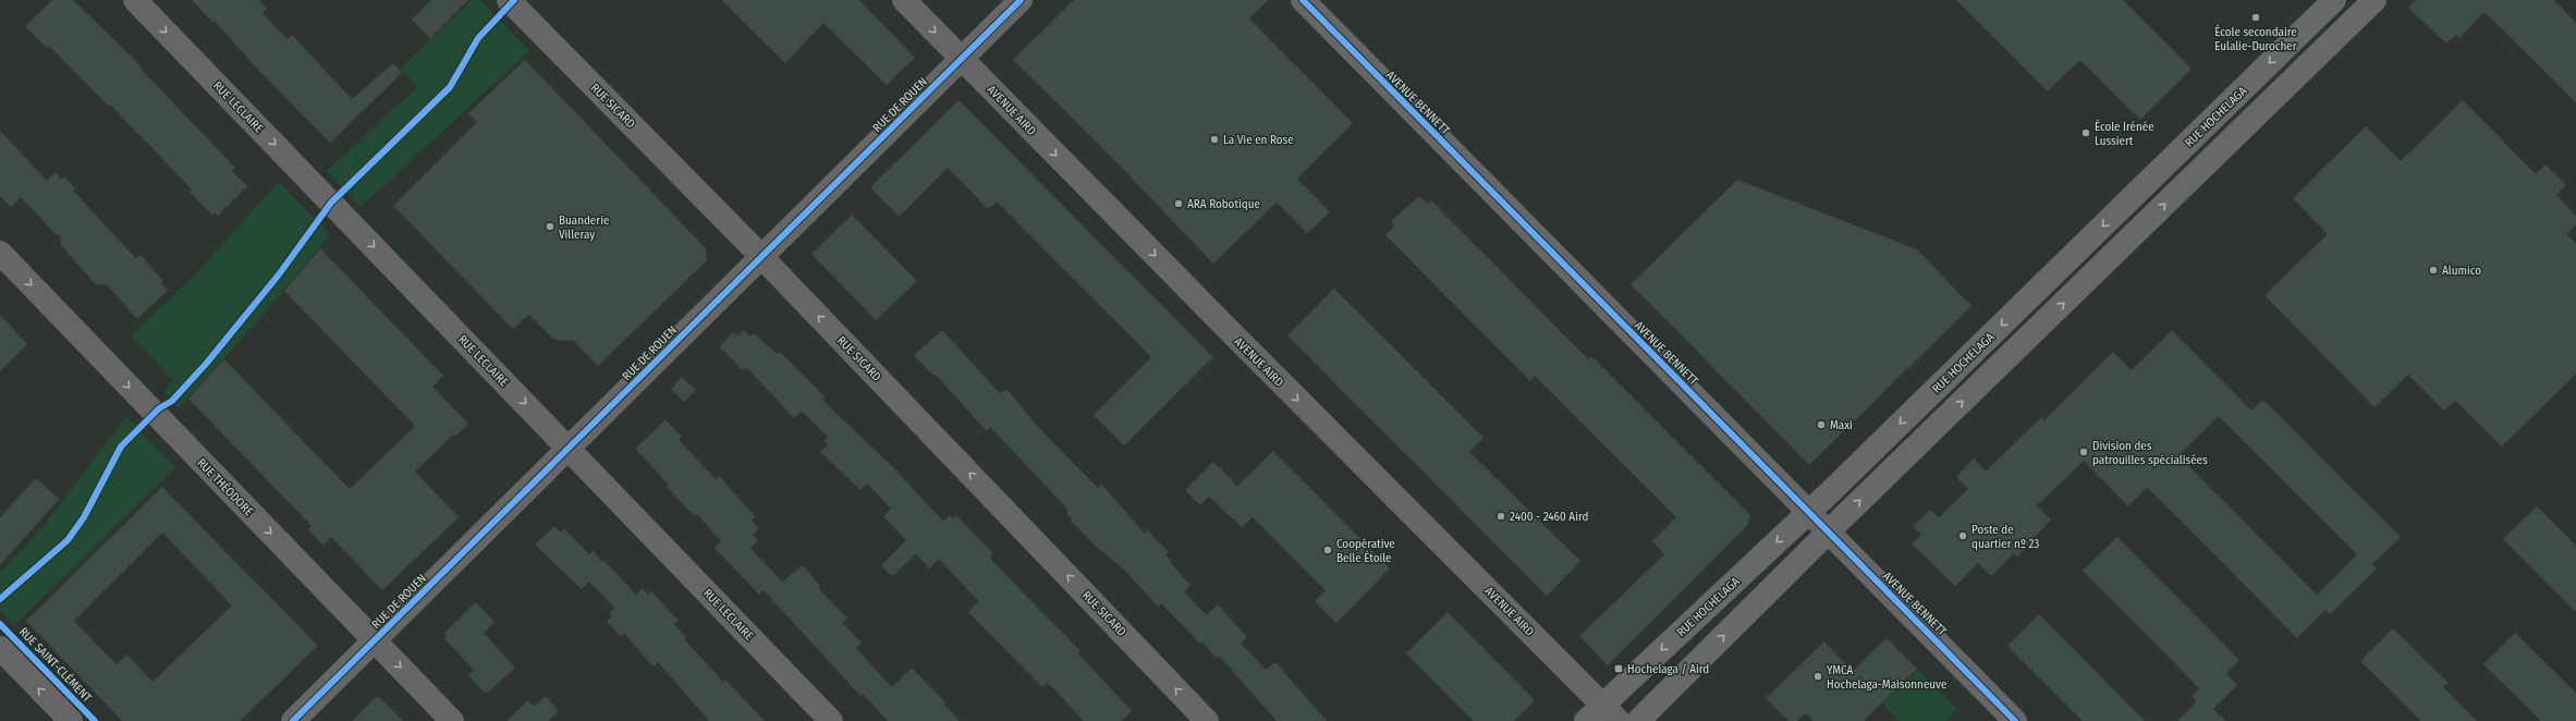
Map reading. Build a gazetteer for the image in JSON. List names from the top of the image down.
{
  "streets": {
    "main road": ["RUE HOCHELAGA"],
    "street": [
      "AVENUE BENNETT",
      "RUE DE ROUEN",
      "RUE SICARD",
      "RUE LECLAIRE",
      "AVENUE AIRD",
      "RUE THÉODORE"
    ],
    "cycle path": ["RUE SAINT-CLÉMENT"]
  },
  "crossings": [
    ["AVENUE BENNETT", "RUE HOCHELAGA"],
    ["RUE DE ROUEN", "RUE SICARD"],
    ["RUE DE ROUEN", "RUE LECLAIRE"],
    ["RUE DE ROUEN", "AVENUE AIRD"],
    ["RUE DE ROUEN", "RUE THÉODORE"],
    ["AVENUE AIRD", "RUE HOCHELAGA"]
  ],
  "one_way": [
    "RUE SICARD",
    "RUE LECLAIRE",
    "AVENUE AIRD",
    "RUE THÉODORE"
  ],
  "places": {
    "other": [
      "École secondaire Eulalie-Durocher",
      "École Irénée Lussiert",
      "La Vie en Rose",
      "ARA Robotique",
      "Buanderie Villeray",
      "Alumico",
      "Maxi",
      "Division des patrouilles spécialisées",
      "2400 - 2460 Aird",
      "Poste de quartier nº 23",
      "Coopérative Belle Étoile",
      "YMCA Hochelaga-Maisonneuve"
    ],
    "transit": ["Hochelaga / Aird"]
  }
}
